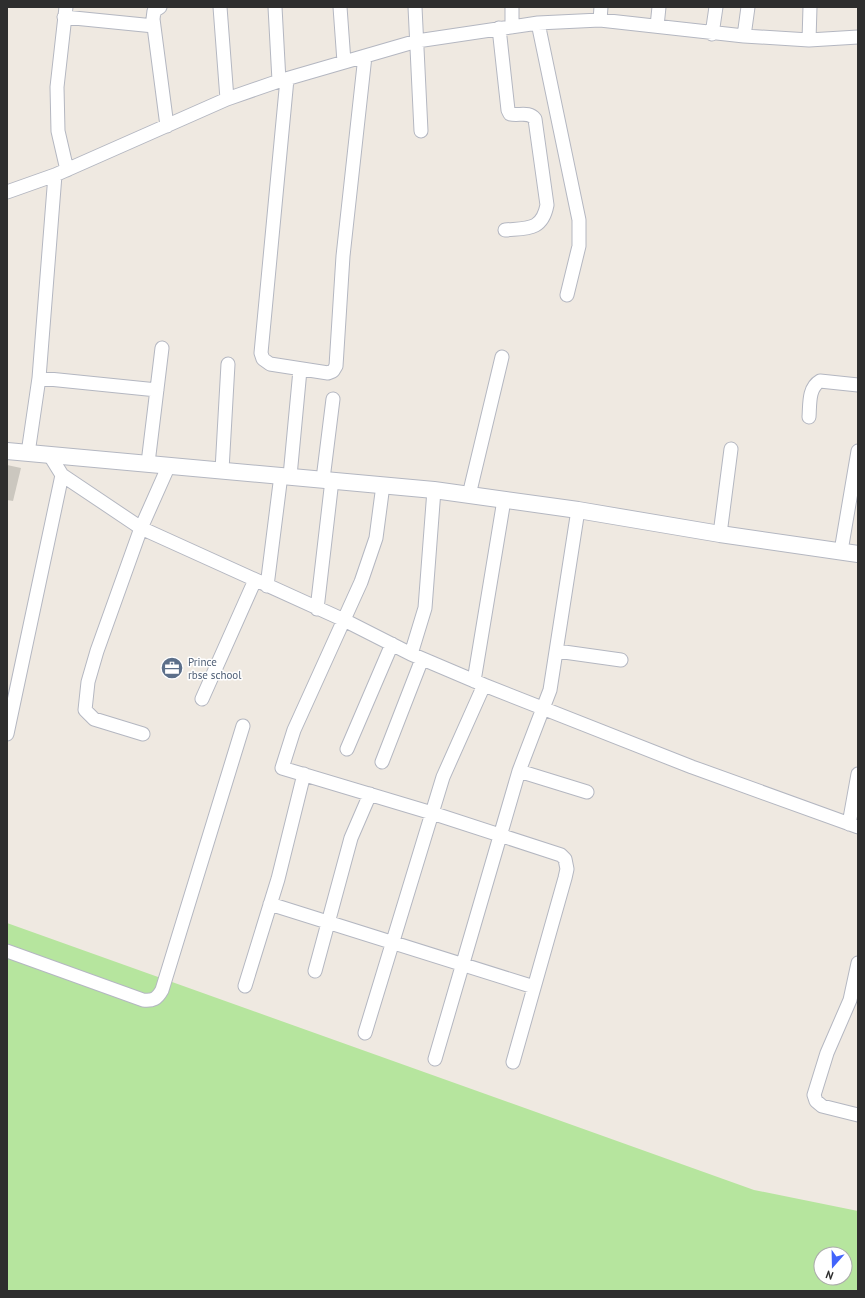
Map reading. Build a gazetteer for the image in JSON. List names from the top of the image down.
{
  "places": {
    "office": ["Prince rbse school"]
  },
  "north": "bottom"
}
